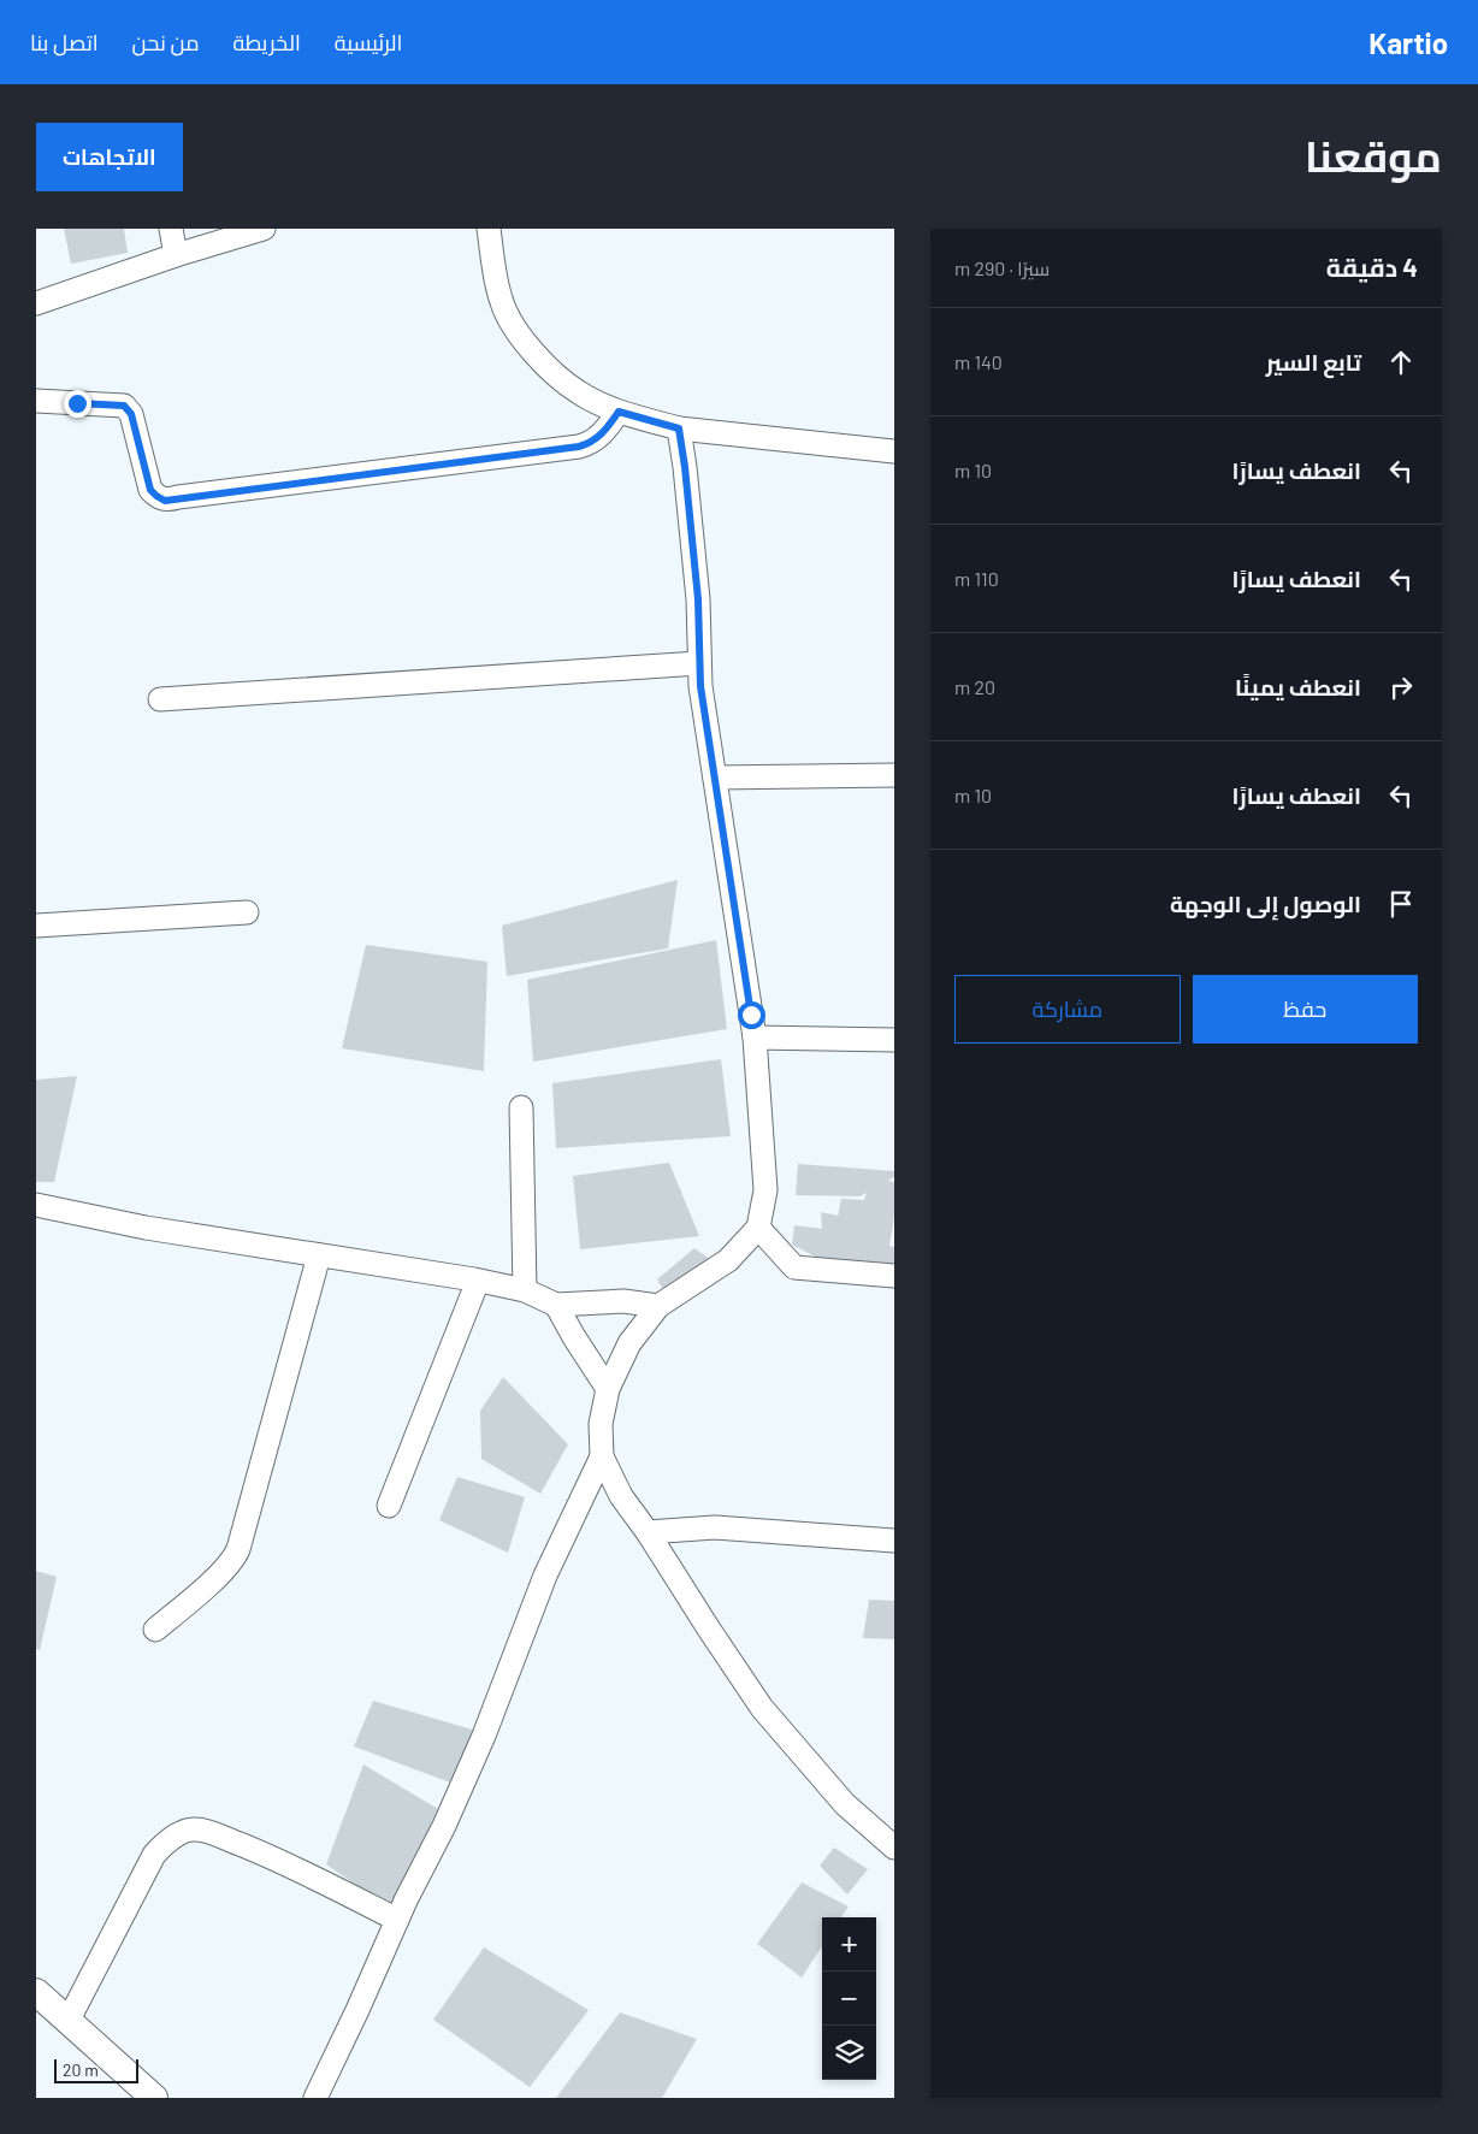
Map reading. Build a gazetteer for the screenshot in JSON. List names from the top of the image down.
{
  "scale_bar": "20 m",
  "page": {
    "header": "Kartio",
    "nav": [
      "الرئيسية",
      "الخريطة",
      "من نحن",
      "اتصل بنا"
    ],
    "title": "موقعنا",
    "buttons": [
      "الاتجاهات",
      ["حفظ", "مشاركة"]
    ],
    "heading": ["4 دقيقة", "سيرًا · 290 m"],
    "list": [
      ["تابع السير", "140 m"],
      ["انعطف يسارًا", "10 m"],
      ["انعطف يسارًا", "110 m"],
      ["انعطف يمينًا", "20 m"],
      ["انعطف يسارًا", "10 m"],
      "الوصول إلى الوجهة"
    ],
    "map_buttons": ["+", "−"],
    "scale": "20 m"
  }
}
